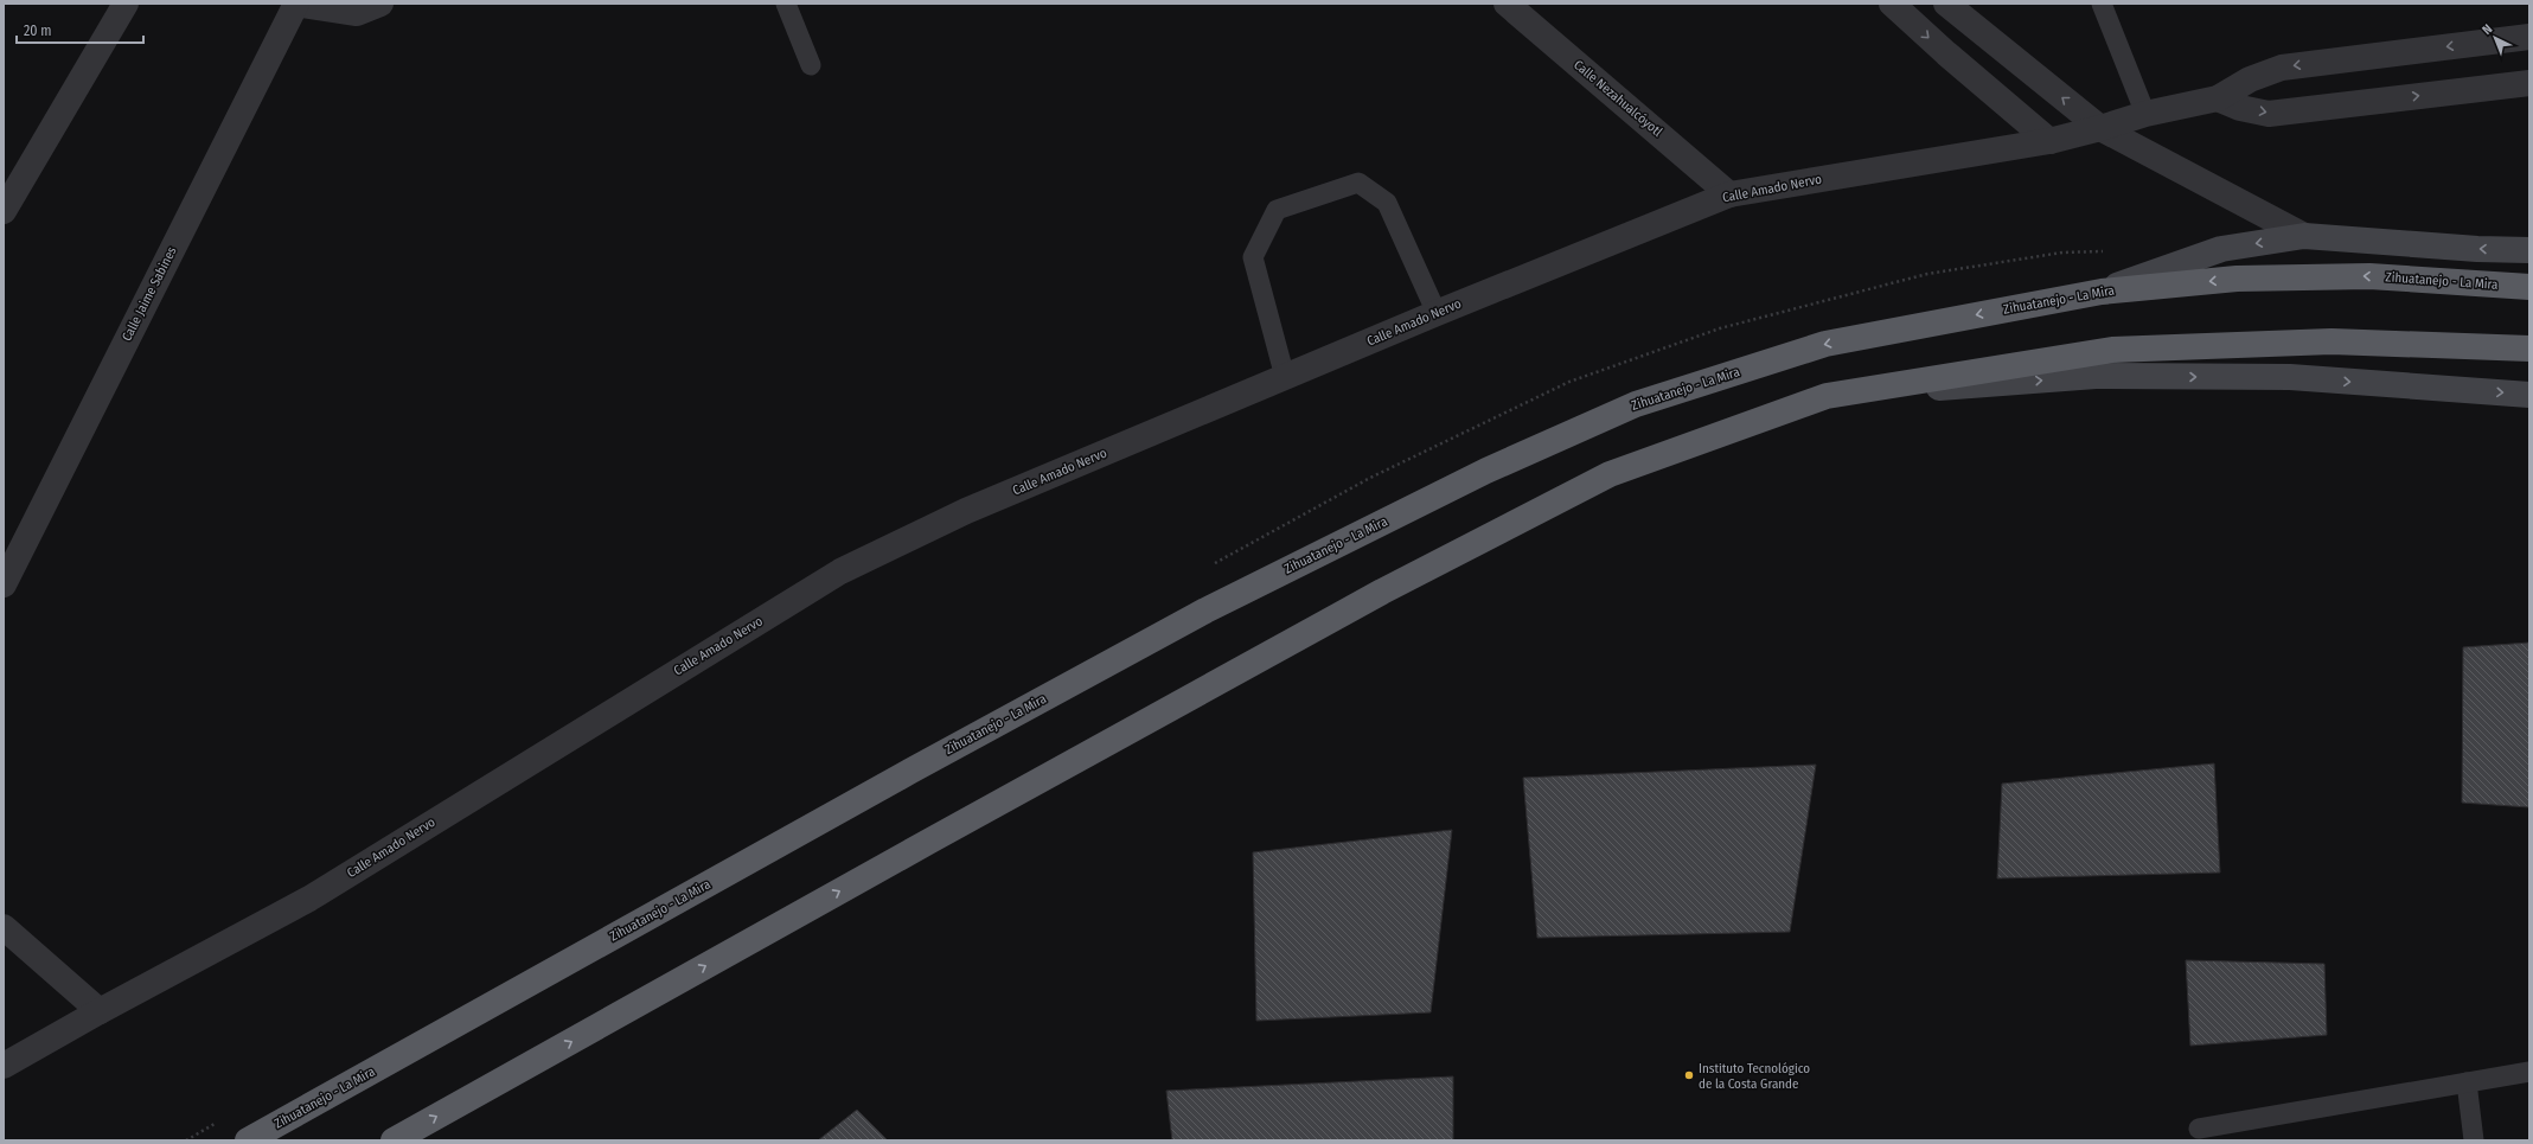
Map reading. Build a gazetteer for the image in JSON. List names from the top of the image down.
{
  "streets": {
    "highway": ["Zihuatanejo - La Mira"],
    "street": ["Calle Nezahualcóyotl", "Calle Amado Nervo", "Calle Jaime Sabines"]
  },
  "crossings": [
    ["Calle Nezahualcóyotl", "Calle Amado Nervo"]
  ],
  "places": ["Instituto Tecnológico de la Costa Grande"],
  "scale_bar": "20 m",
  "north": "top left"
}
